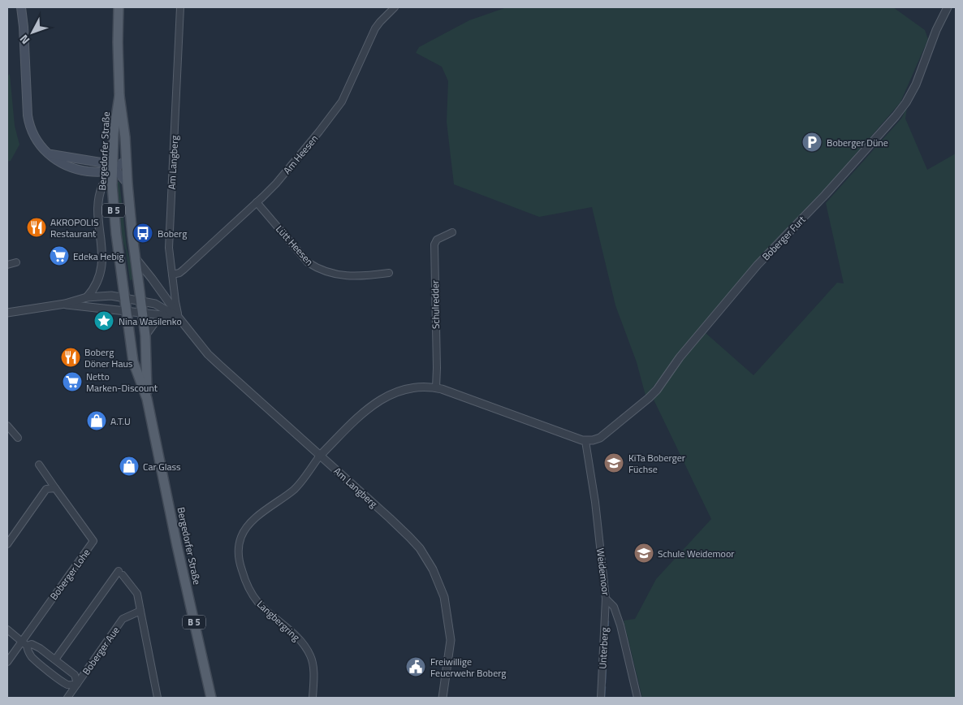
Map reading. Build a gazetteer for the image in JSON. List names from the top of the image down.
{
  "streets": {
    "main road": ["Bergedorfer Straße", "B 5"],
    "street": [
      "Am Heesen",
      "Am Langberg",
      "Boberger Furt",
      "Lütt Heesen",
      "Schulredder",
      "Weidemoor",
      "Boberger Lohe",
      "Langbergring",
      "Unterberg",
      "Boberger Aue"
    ]
  },
  "crossings": [
    ["Bergedorfer Straße", "Am Langberg"],
    ["Am Heesen", "Am Langberg"],
    ["Am Heesen", "Lütt Heesen"],
    ["Am Langberg", "Langbergring"],
    ["Boberger Furt", "Weidemoor"],
    ["Weidemoor", "Unterberg"]
  ],
  "places": {
    "parking": ["Boberger Düne"],
    "restaurant": ["AKROPOLIS Restaurant", "Boberg Döner Haus"],
    "bus stop": ["Boberg"],
    "supermarket": ["Edeka Hebig", "Netto Marken-Discount"],
    "place": ["Nina Wasilenko"],
    "shop": ["A.T.U", "Car Glass"],
    "school or university": ["KiTa Boberger Füchse", "Schule Weidemoor"],
    "public building": ["Freiwillige Feuerwehr Boberg"]
  },
  "north": "bottom left"
}
